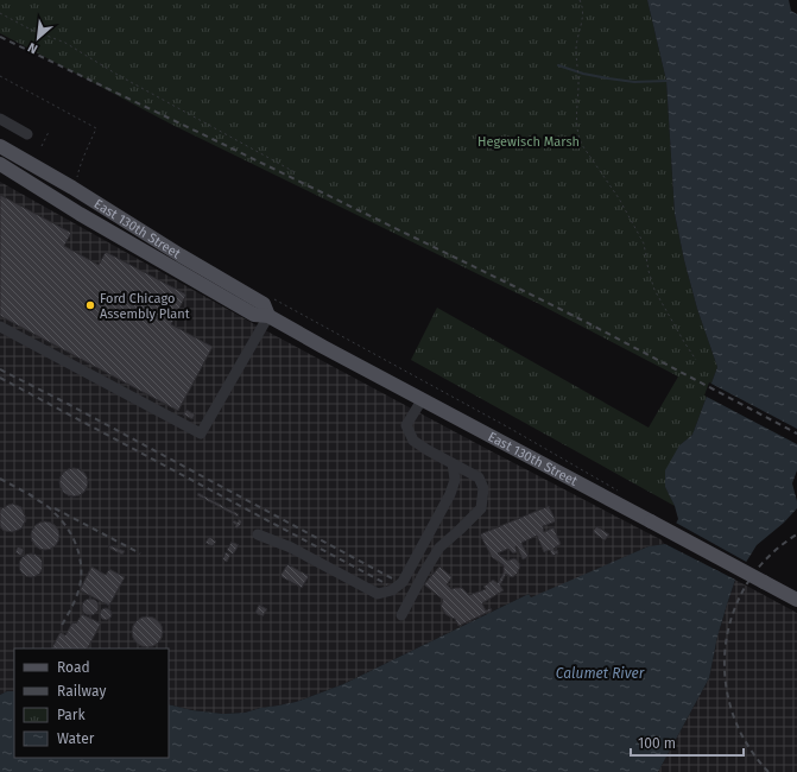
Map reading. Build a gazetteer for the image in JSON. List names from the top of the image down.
{
  "streets": {
    "main road": ["East 130th Street"]
  },
  "water": ["Calumet River"],
  "parks": ["Hegewisch Marsh"],
  "places": ["Ford Chicago Assembly Plant"],
  "legend": [
    "Road",
    "Railway",
    "Park",
    "Water"
  ],
  "scale_bar": "100 m",
  "north": "bottom left"
}
